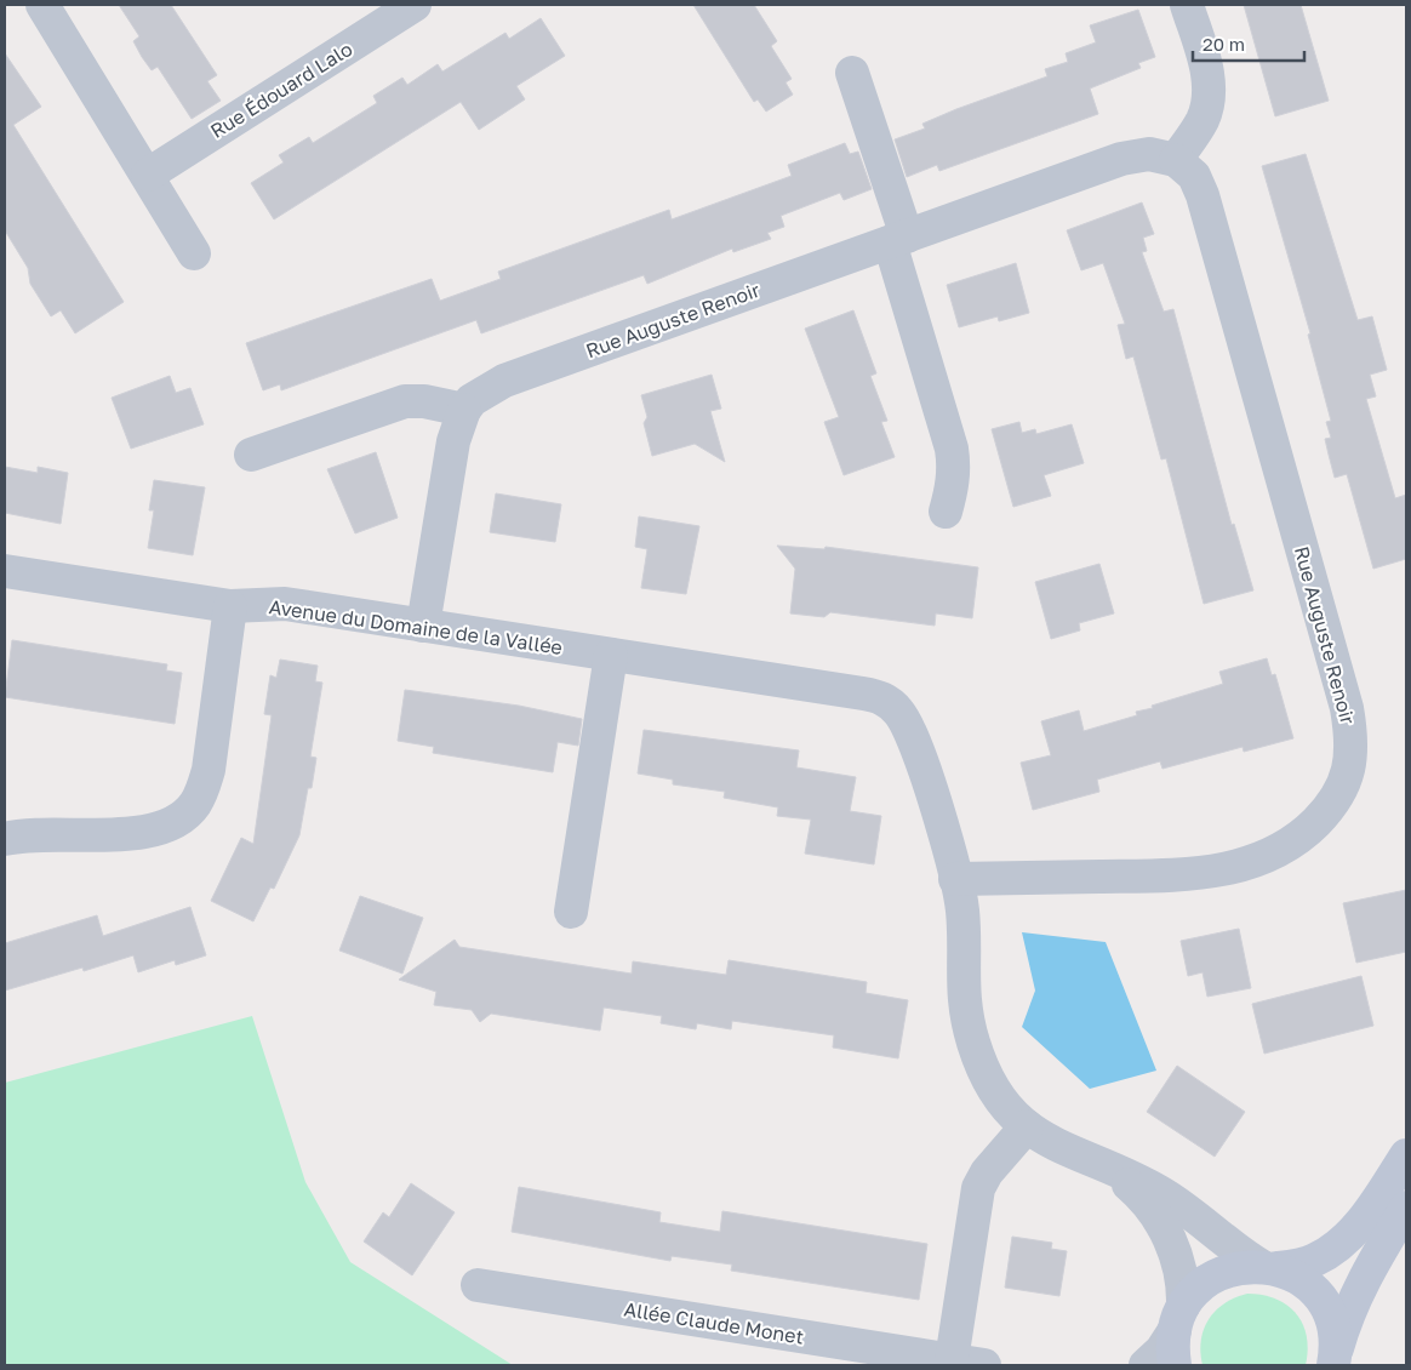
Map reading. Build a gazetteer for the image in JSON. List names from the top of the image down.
{
  "streets": {
    "street": [
      "Rue Édouard Lalo",
      "Rue Auguste Renoir",
      "Avenue du Domaine de la Vallée",
      "Allée Claude Monet"
    ]
  },
  "crossings": [
    ["Rue Auguste Renoir", "Avenue du Domaine de la Vallée"]
  ],
  "scale_bar": "20 m"
}
